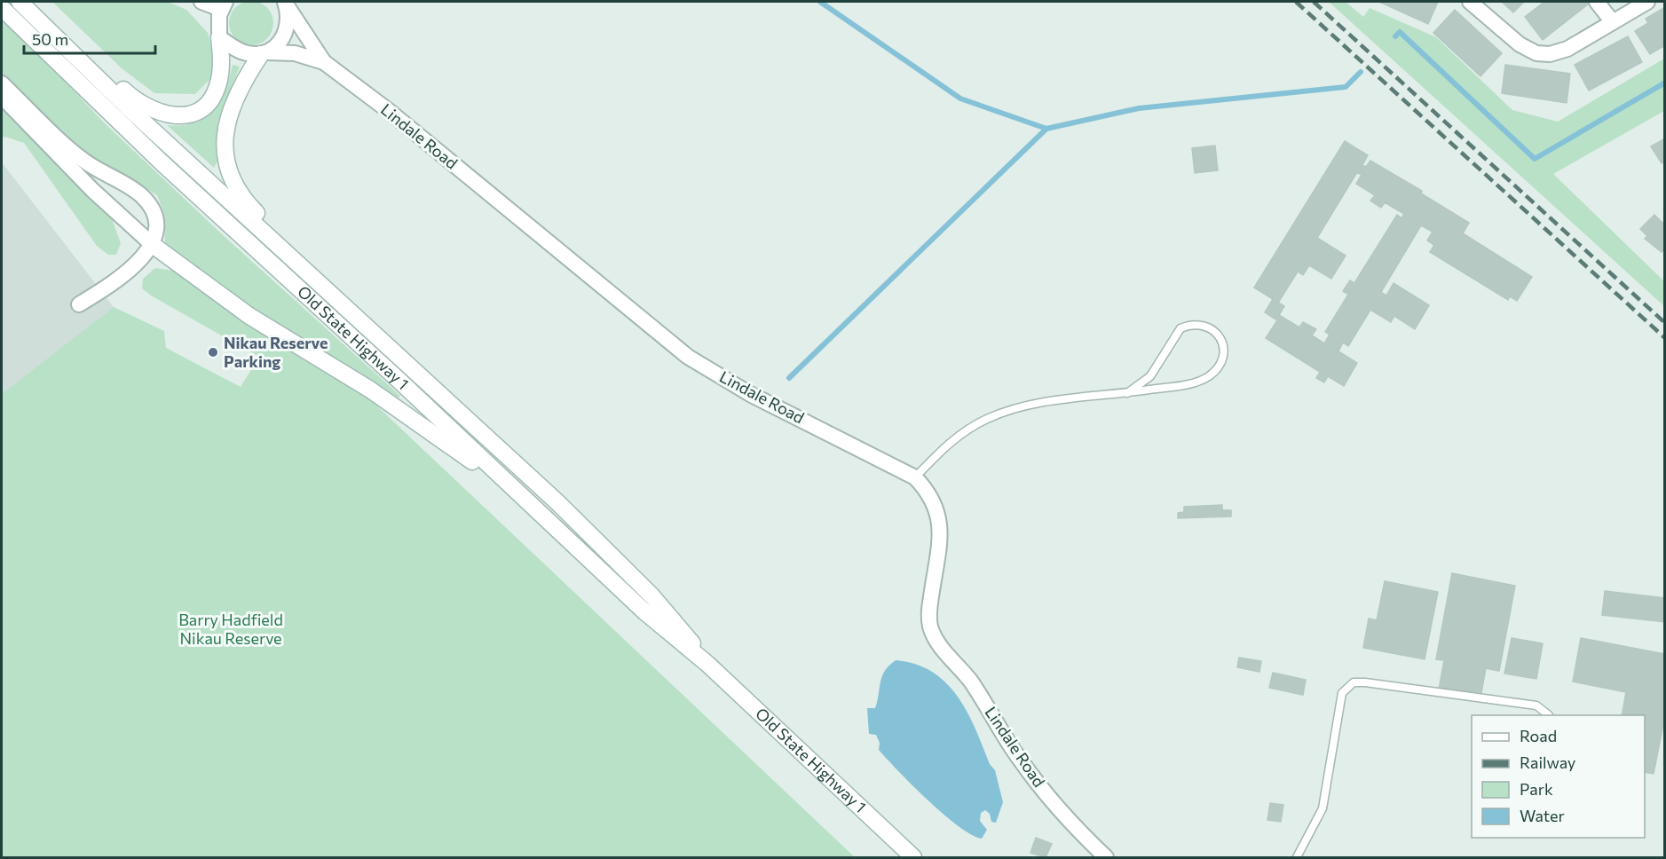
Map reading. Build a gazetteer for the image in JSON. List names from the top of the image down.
{
  "streets": {
    "main road": ["Old State Highway 1"],
    "street": ["Lindale Road"]
  },
  "parks": ["Barry Hadfield Nikau Reserve"],
  "places": ["Nikau Reserve Parking"],
  "legend": [
    "Road",
    "Railway",
    "Park",
    "Water"
  ],
  "scale_bar": "50 m"
}
